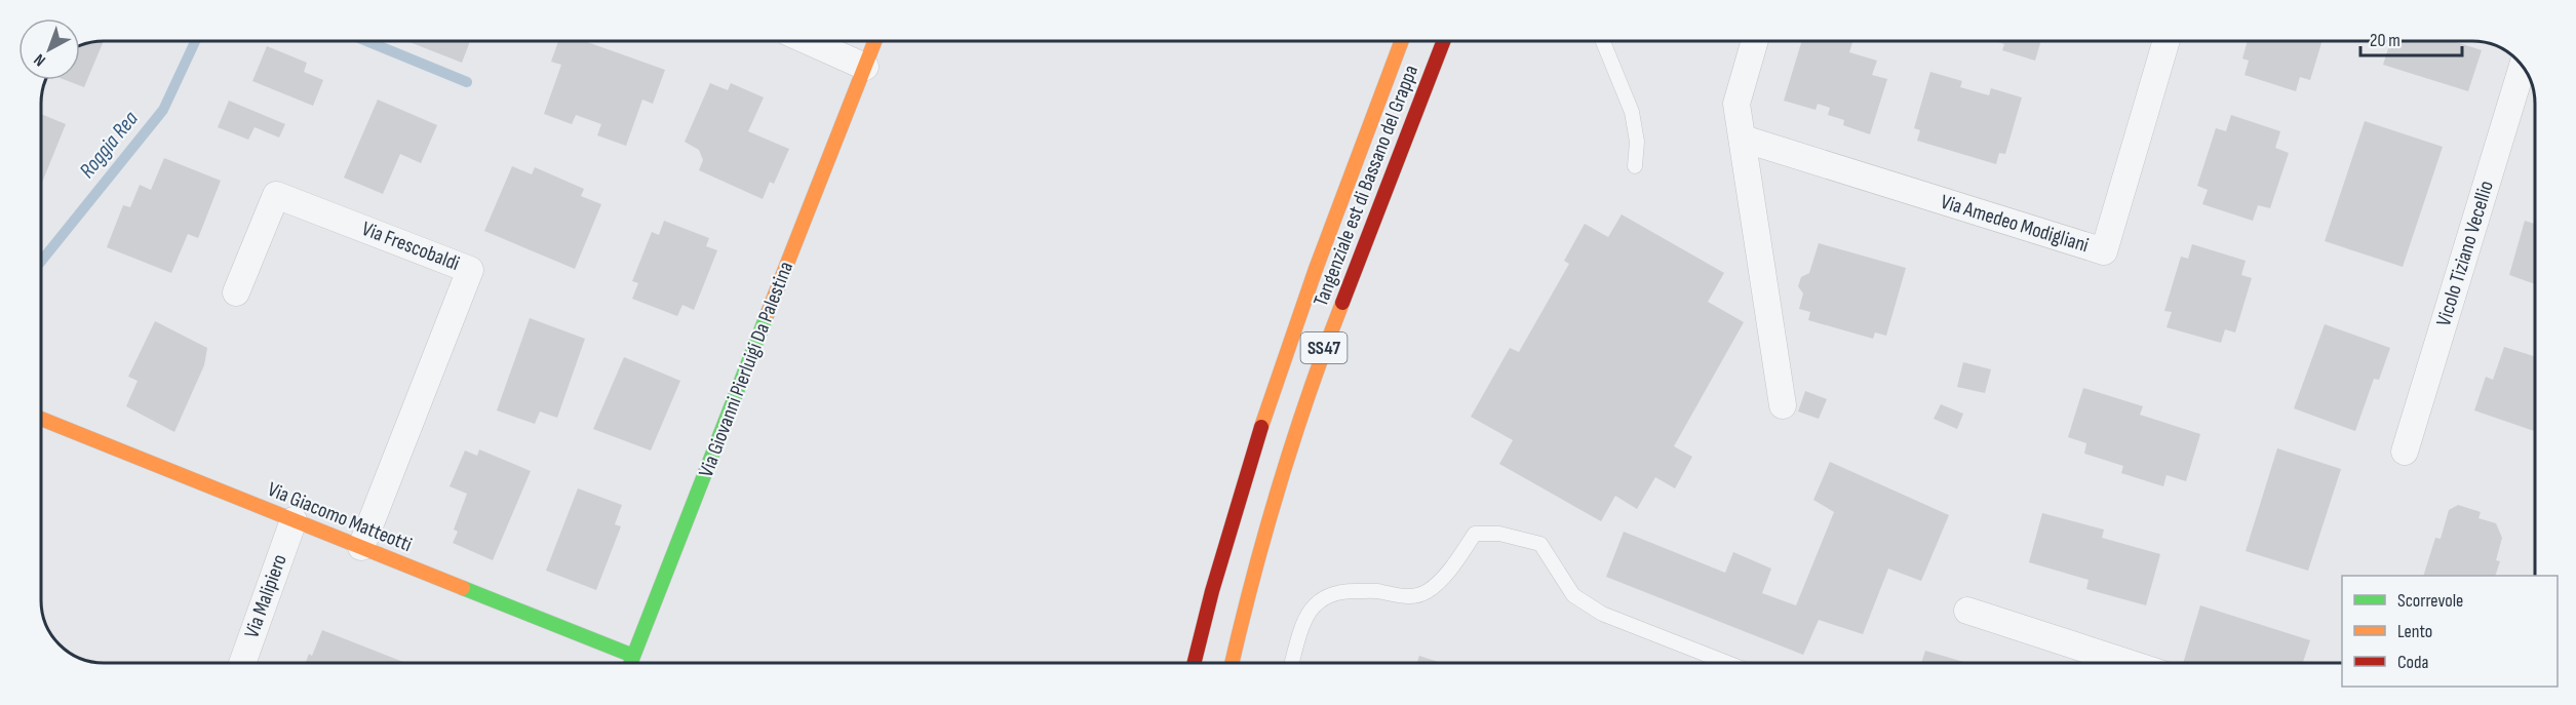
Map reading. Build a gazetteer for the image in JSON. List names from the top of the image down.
{
  "streets": {
    "main road": [
      "Tangenziale est di Bassano del Grappa",
      "SS47",
      "Via Giovanni Pierluigi Da Palestina",
      "Via Giacomo Matteotti"
    ],
    "street": [
      "Via Amedeo Modigliani",
      "Via Frescobaldi",
      "Vicolo Tiziano Vecellio",
      "Via Malipiero"
    ]
  },
  "crossings": [
    ["Via Frescobaldi", "Via Giacomo Matteotti"],
    ["Via Giovanni Pierluigi Da Palestina", "Via Giacomo Matteotti"],
    ["Via Giacomo Matteotti", "Via Malipiero"]
  ],
  "water": ["Roggia Rea"],
  "legend": ["Scorrevole", "Lento", "Coda"],
  "scale_bar": "20 m",
  "north": "bottom left"
}
